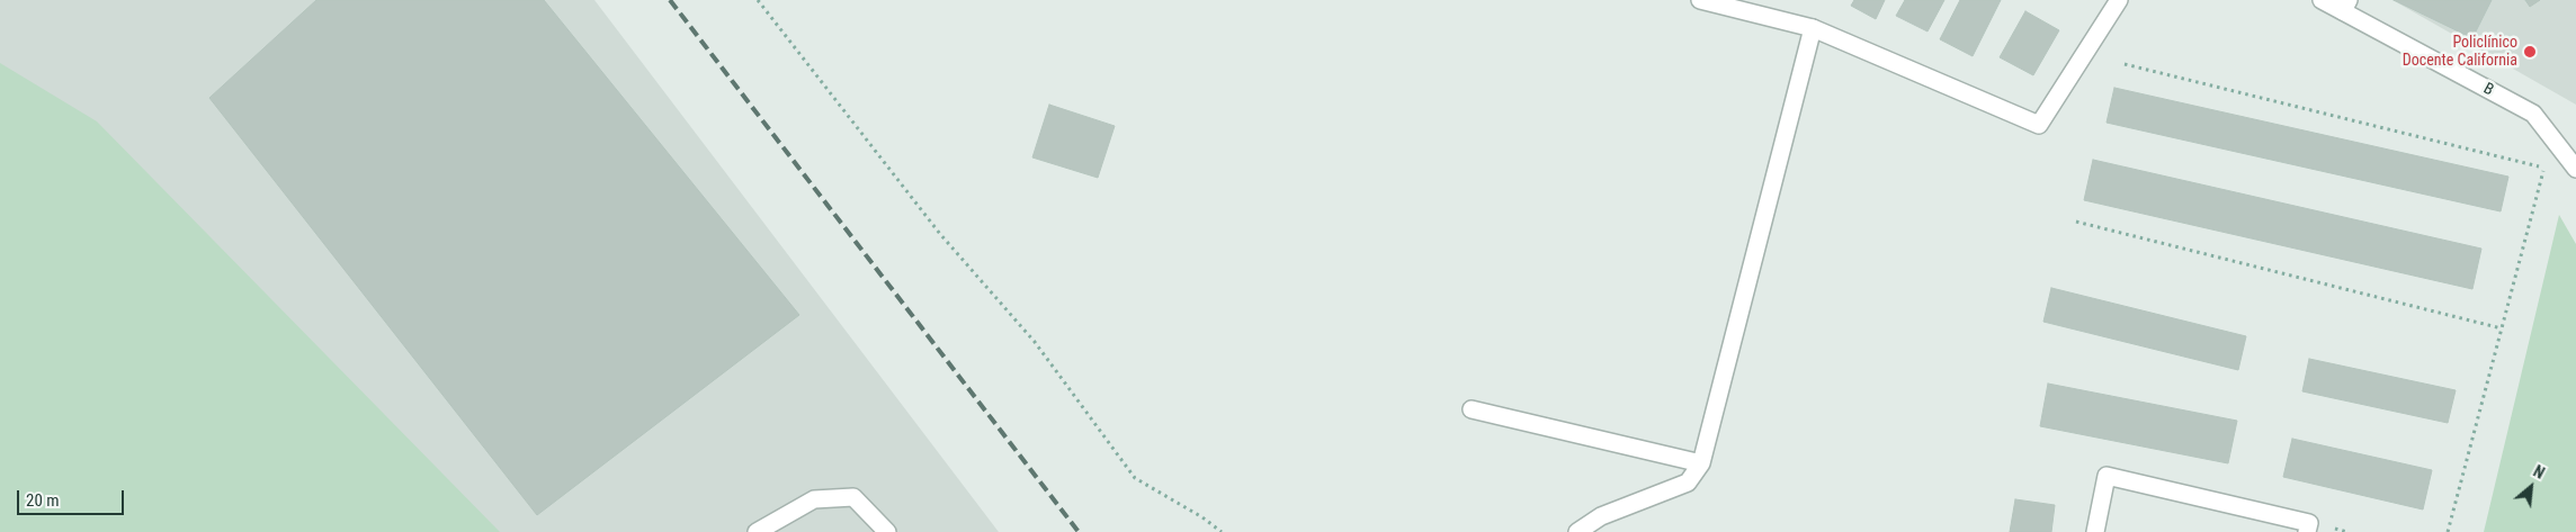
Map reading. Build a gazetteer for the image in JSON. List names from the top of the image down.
{
  "streets": {
    "street": ["B"]
  },
  "places": ["Policlínico Docente California"],
  "scale_bar": "20 m",
  "north": "top right"
}
